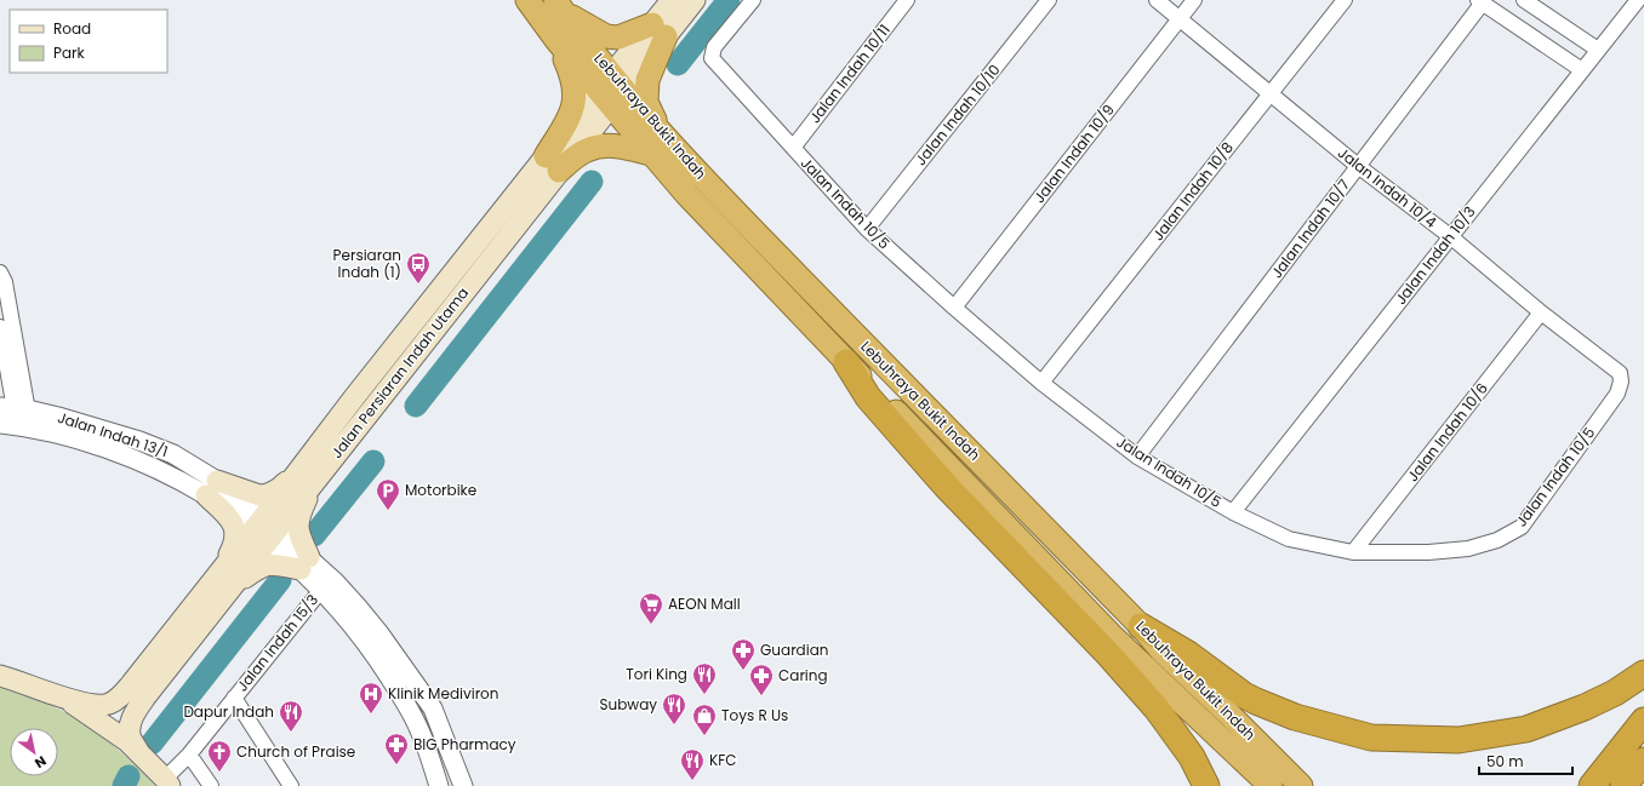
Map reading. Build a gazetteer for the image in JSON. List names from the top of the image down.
{
  "streets": {
    "highway": ["Lebuhraya Bukit Indah"],
    "main road": ["Jalan Persiaran Indah Utama"],
    "street": [
      "Jalan Indah 10/11",
      "Jalan Indah 10/10",
      "Jalan Indah 10/9",
      "Jalan Indah 10/4",
      "Jalan Indah 10/8",
      "Jalan Indah 10/5",
      "Jalan Indah 10/7",
      "Jalan Indah 10/3",
      "Jalan Indah 10/6",
      "Jalan Indah 13/1",
      "Jalan Indah 15/3"
    ]
  },
  "crossings": [
    ["Jalan Indah 10/11", "Jalan Indah 10/5"],
    ["Jalan Indah 10/10", "Jalan Indah 10/5"],
    ["Lebuhraya Bukit Indah", "Jalan Persiaran Indah Utama"],
    ["Jalan Indah 10/9", "Jalan Indah 10/4"],
    ["Jalan Indah 10/9", "Jalan Indah 10/5"],
    ["Jalan Indah 10/4", "Jalan Indah 10/8"],
    ["Jalan Indah 10/4", "Jalan Indah 10/5"],
    ["Jalan Indah 10/4", "Jalan Indah 10/7"],
    ["Jalan Indah 10/4", "Jalan Indah 10/3"],
    ["Jalan Indah 10/4", "Jalan Indah 10/6"],
    ["Jalan Indah 10/8", "Jalan Indah 10/5"],
    ["Jalan Indah 10/5", "Jalan Indah 10/7"],
    ["Jalan Indah 10/5", "Jalan Indah 10/3"],
    ["Jalan Indah 10/5", "Jalan Indah 10/6"],
    ["Jalan Persiaran Indah Utama", "Jalan Indah 13/1"],
    ["Jalan Persiaran Indah Utama", "Jalan Indah 15/3"]
  ],
  "places": {
    "bus stop": ["Persiaran Indah (1)"],
    "parking": ["Motorbike"],
    "supermarket": ["AEON Mall"],
    "pharmacy": ["Guardian", "Caring", "BIG Pharmacy"],
    "restaurant": [
      "Tori King",
      "Subway",
      "Dapur Indah",
      "KFC"
    ],
    "hospital": ["Klinik Mediviron"],
    "shop": ["Toys R Us"],
    "church": ["Church of Praise"]
  },
  "legend": ["Road", "Park"],
  "scale_bar": "50 m",
  "north": "bottom right"
}
